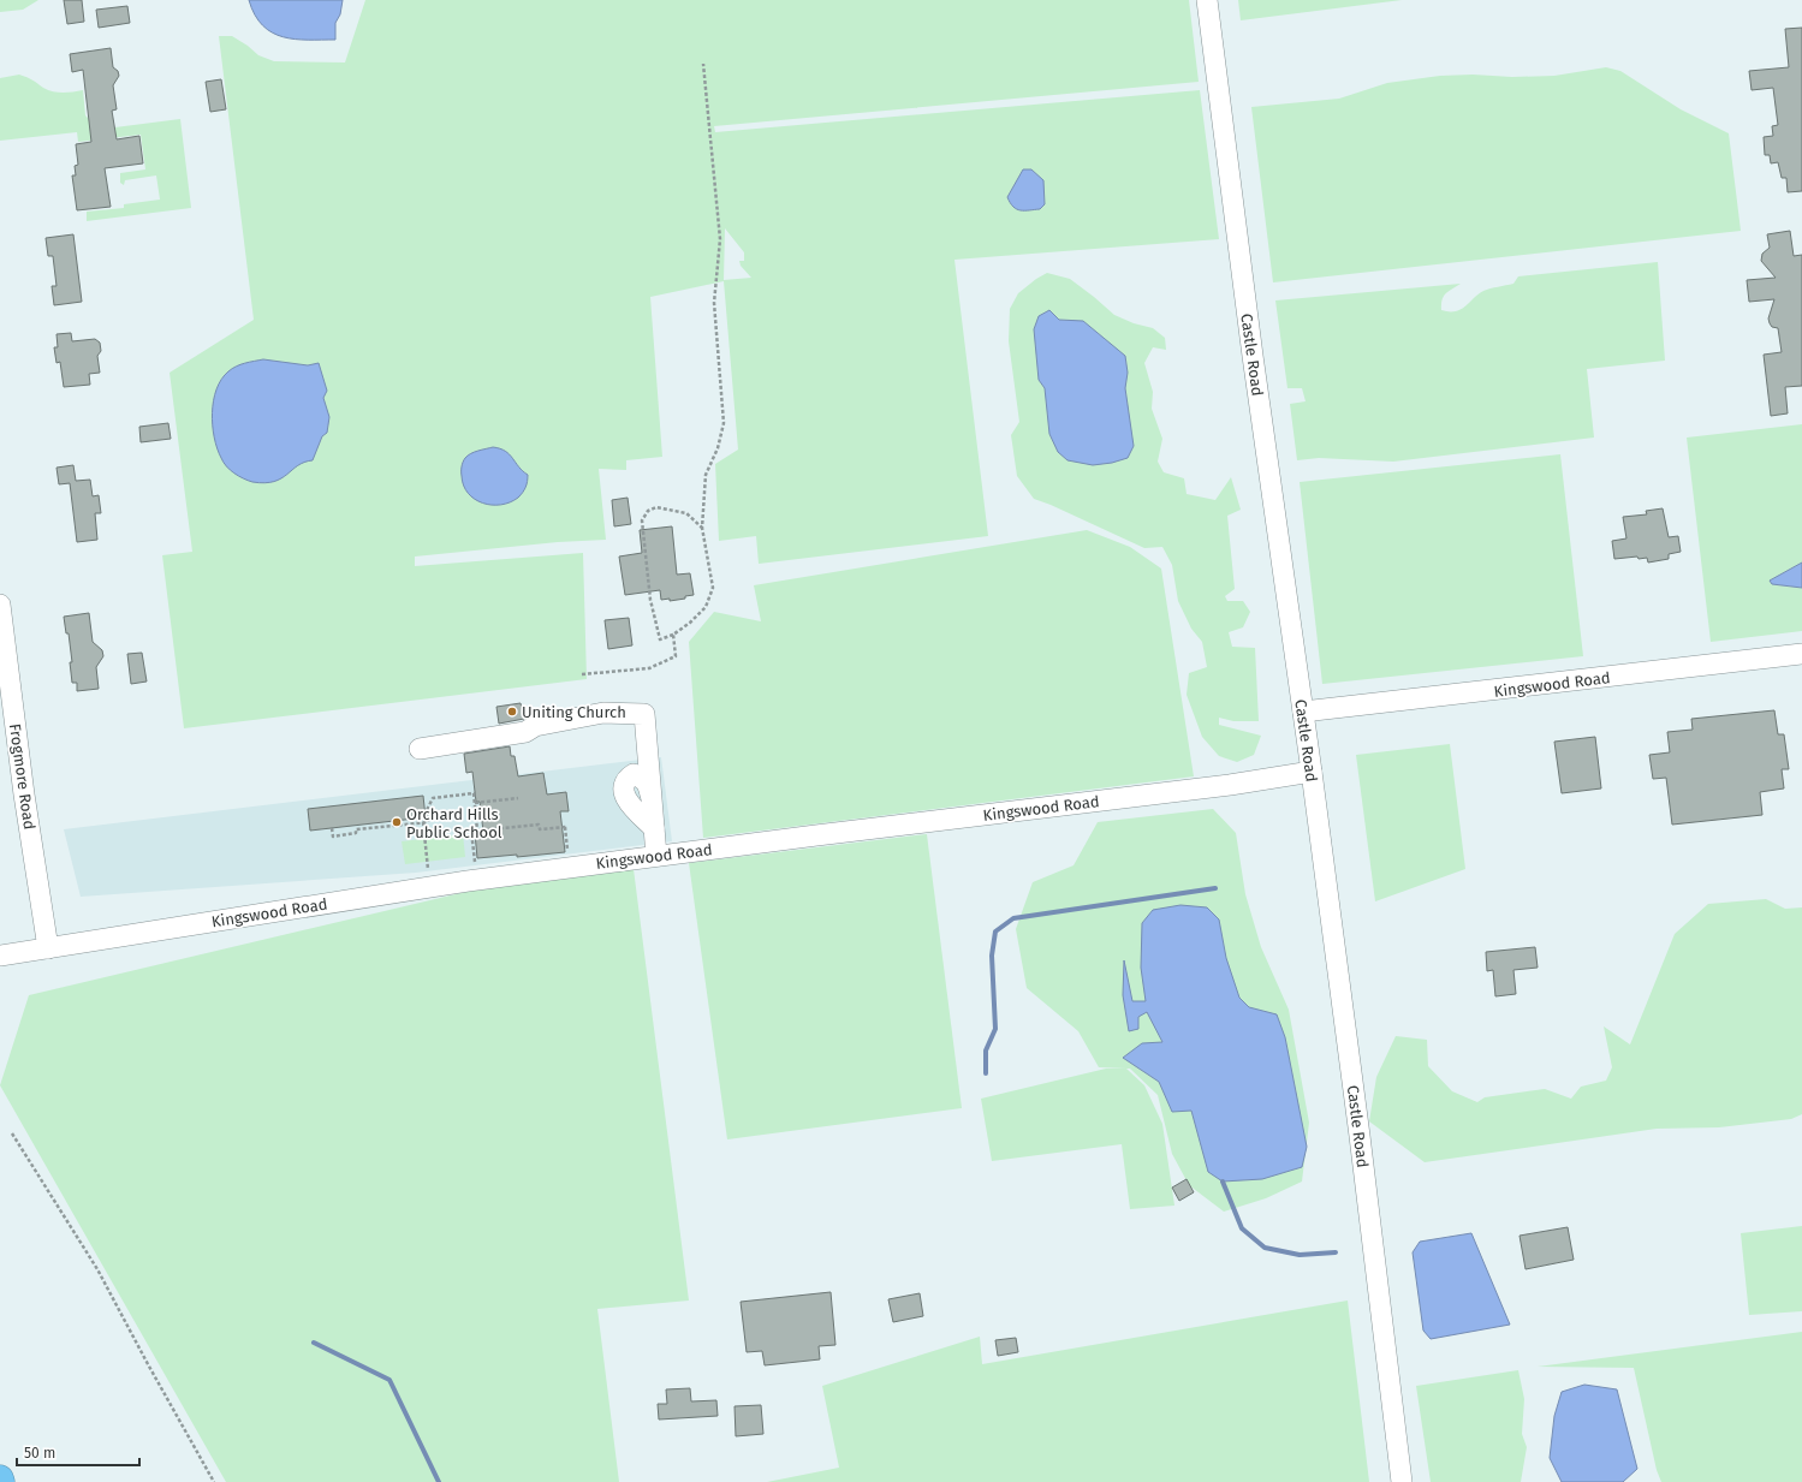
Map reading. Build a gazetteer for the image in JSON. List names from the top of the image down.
{
  "streets": {
    "street": ["Castle Road", "Kingswood Road", "Frogmore Road"]
  },
  "crossings": [
    ["Castle Road", "Kingswood Road"],
    ["Kingswood Road", "Frogmore Road"]
  ],
  "places": ["Uniting Church", "Orchard Hills Public School"],
  "scale_bar": "50 m"
}
